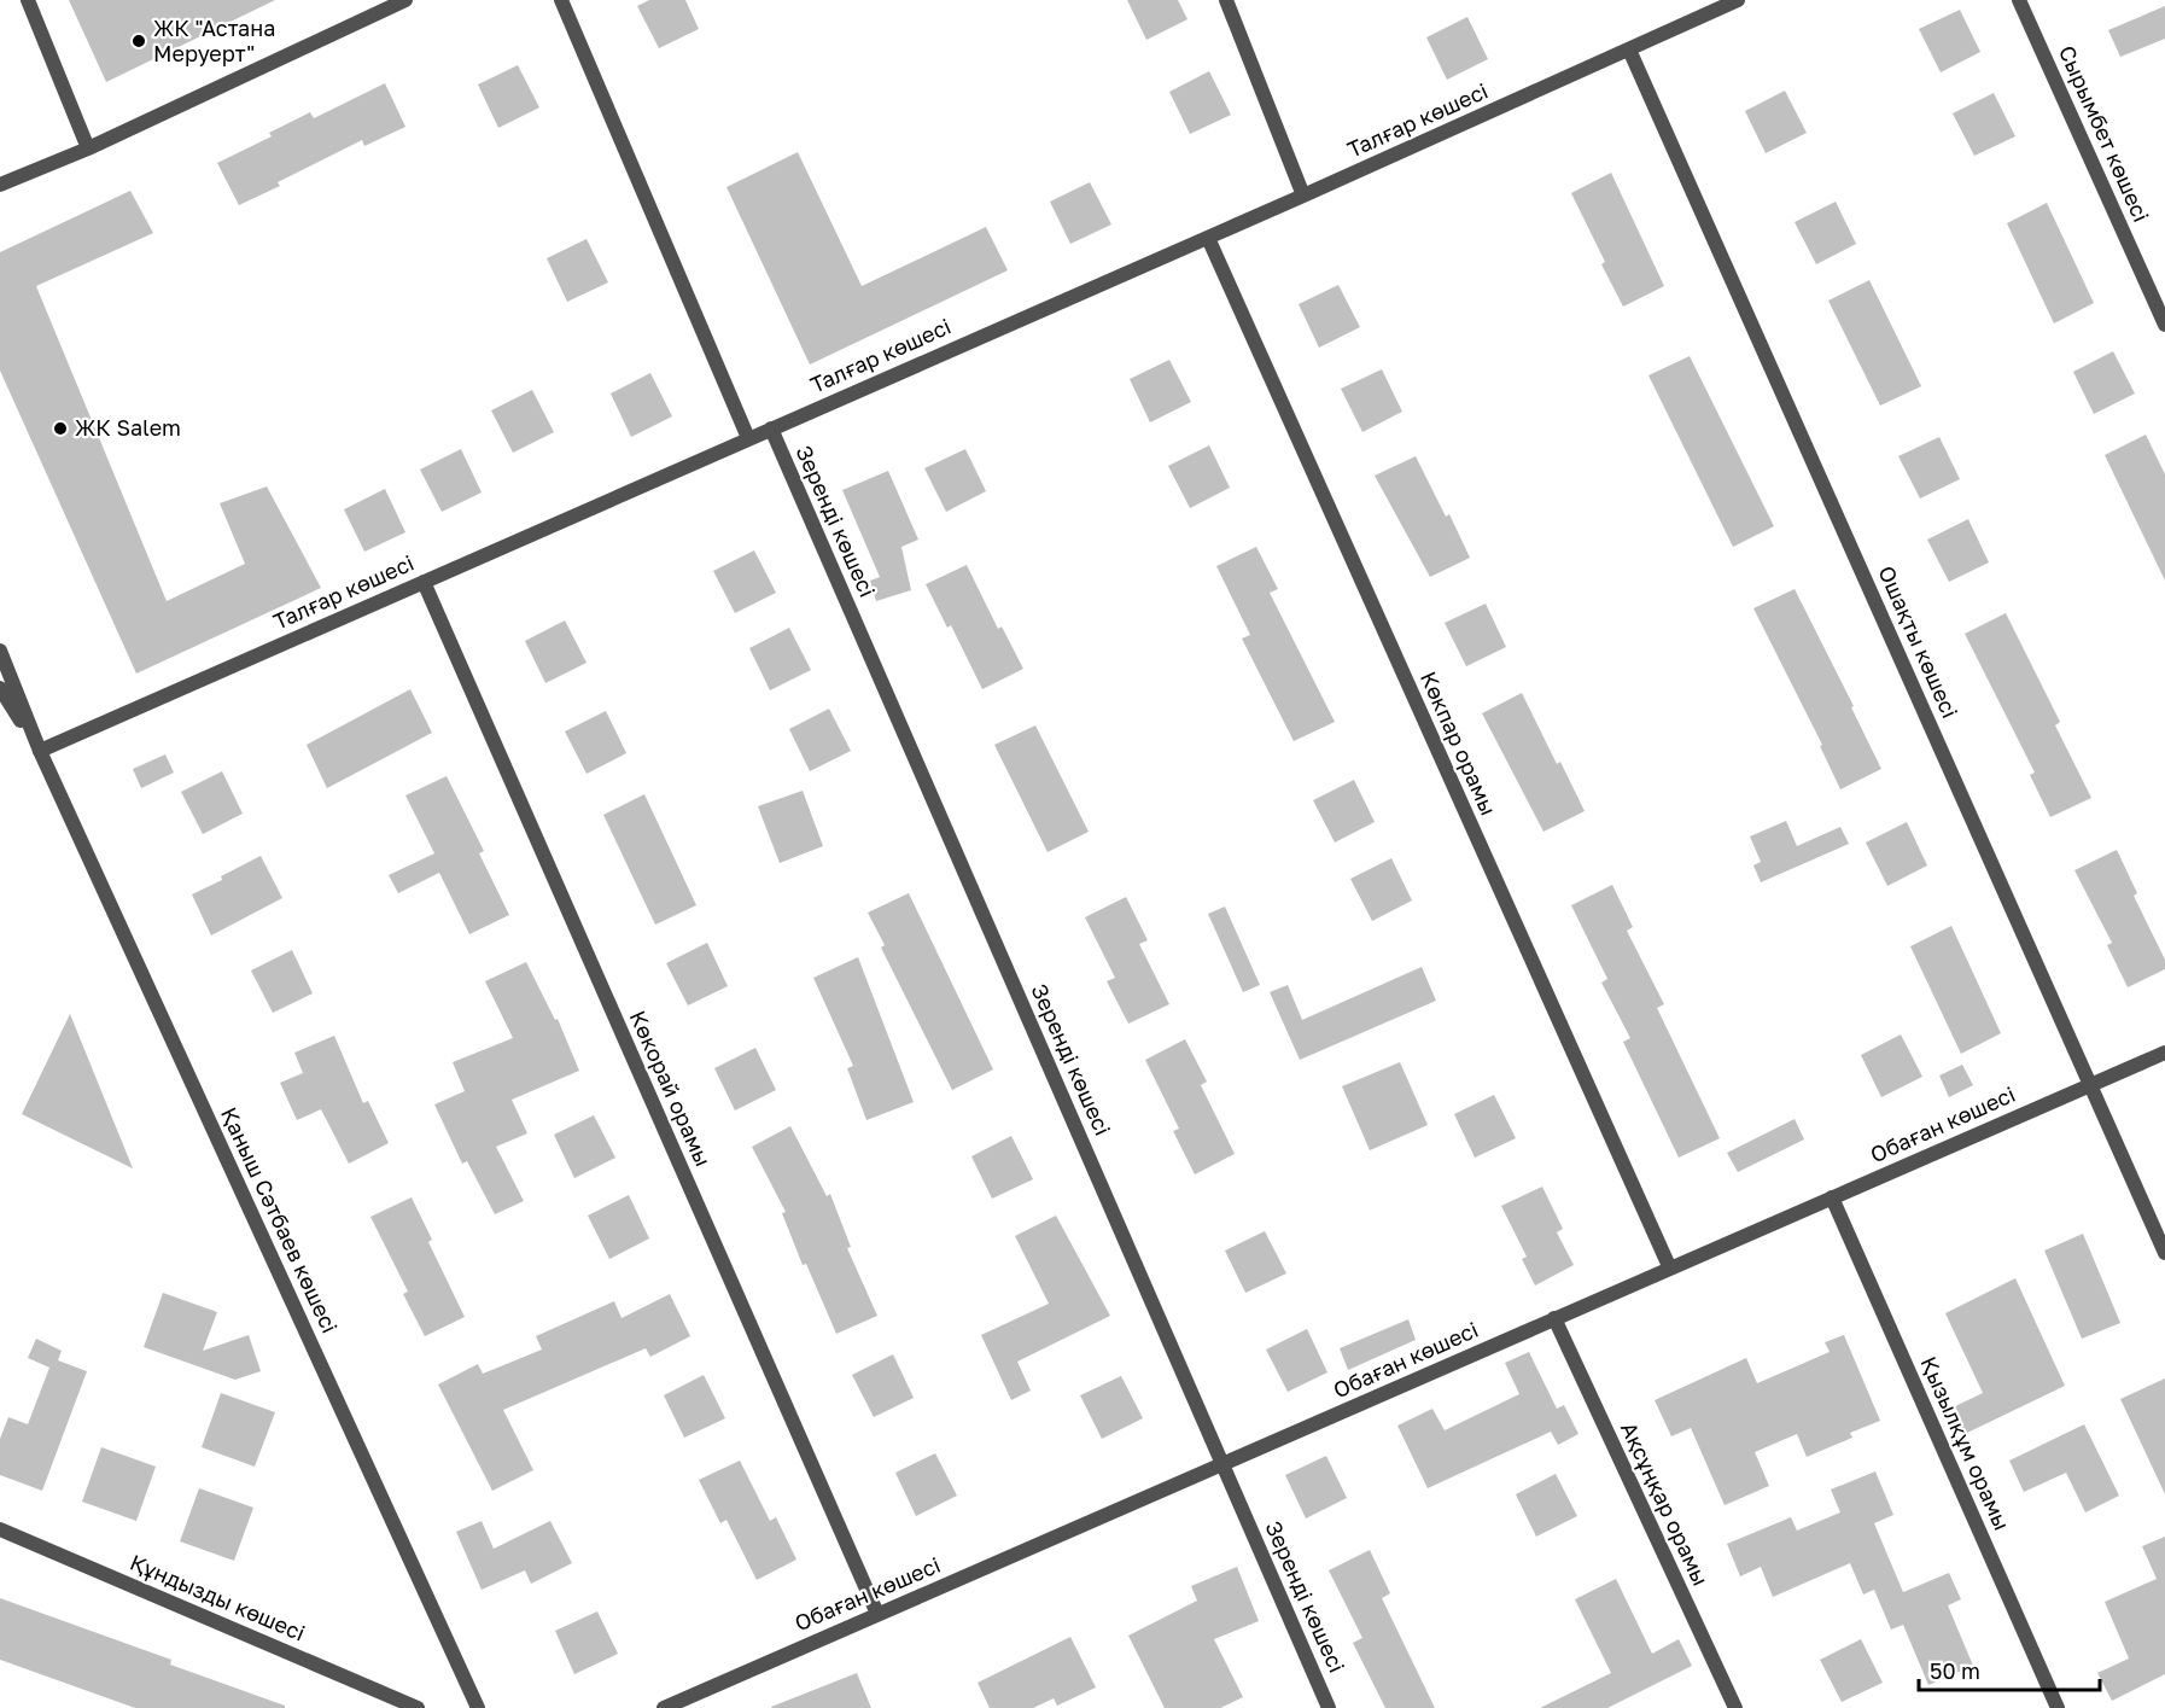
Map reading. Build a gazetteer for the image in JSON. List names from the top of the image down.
{
  "streets": {
    "street": [
      "Талғар көшесі",
      "Сырымбет көшесі",
      "Зеренді көшесі",
      "Ошақты көшесі",
      "Көкпар орамы",
      "Көкорай орамы",
      "Обаған көшесі",
      "Қаныш Сәтбаев көшесі",
      "Қызылқұм орамы",
      "Ақсұңқар орамы",
      "Құндызды көшесі"
    ]
  },
  "crossings": [
    ["Талғар көшесі", "Зеренді көшесі"],
    ["Талғар көшесі", "Ошақты көшесі"],
    ["Талғар көшесі", "Көкпар орамы"],
    ["Талғар көшесі", "Көкорай орамы"],
    ["Талғар көшесі", "Қаныш Сәтбаев көшесі"],
    ["Зеренді көшесі", "Обаған көшесі"],
    ["Ошақты көшесі", "Обаған көшесі"],
    ["Көкпар орамы", "Обаған көшесі"],
    ["Көкорай орамы", "Обаған көшесі"],
    ["Обаған көшесі", "Қызылқұм орамы"],
    ["Обаған көшесі", "Ақсұңқар орамы"]
  ],
  "places": ["ЖК \"Астана Меруерт\"", "ЖК Salem"],
  "scale_bar": "50 m"
}
